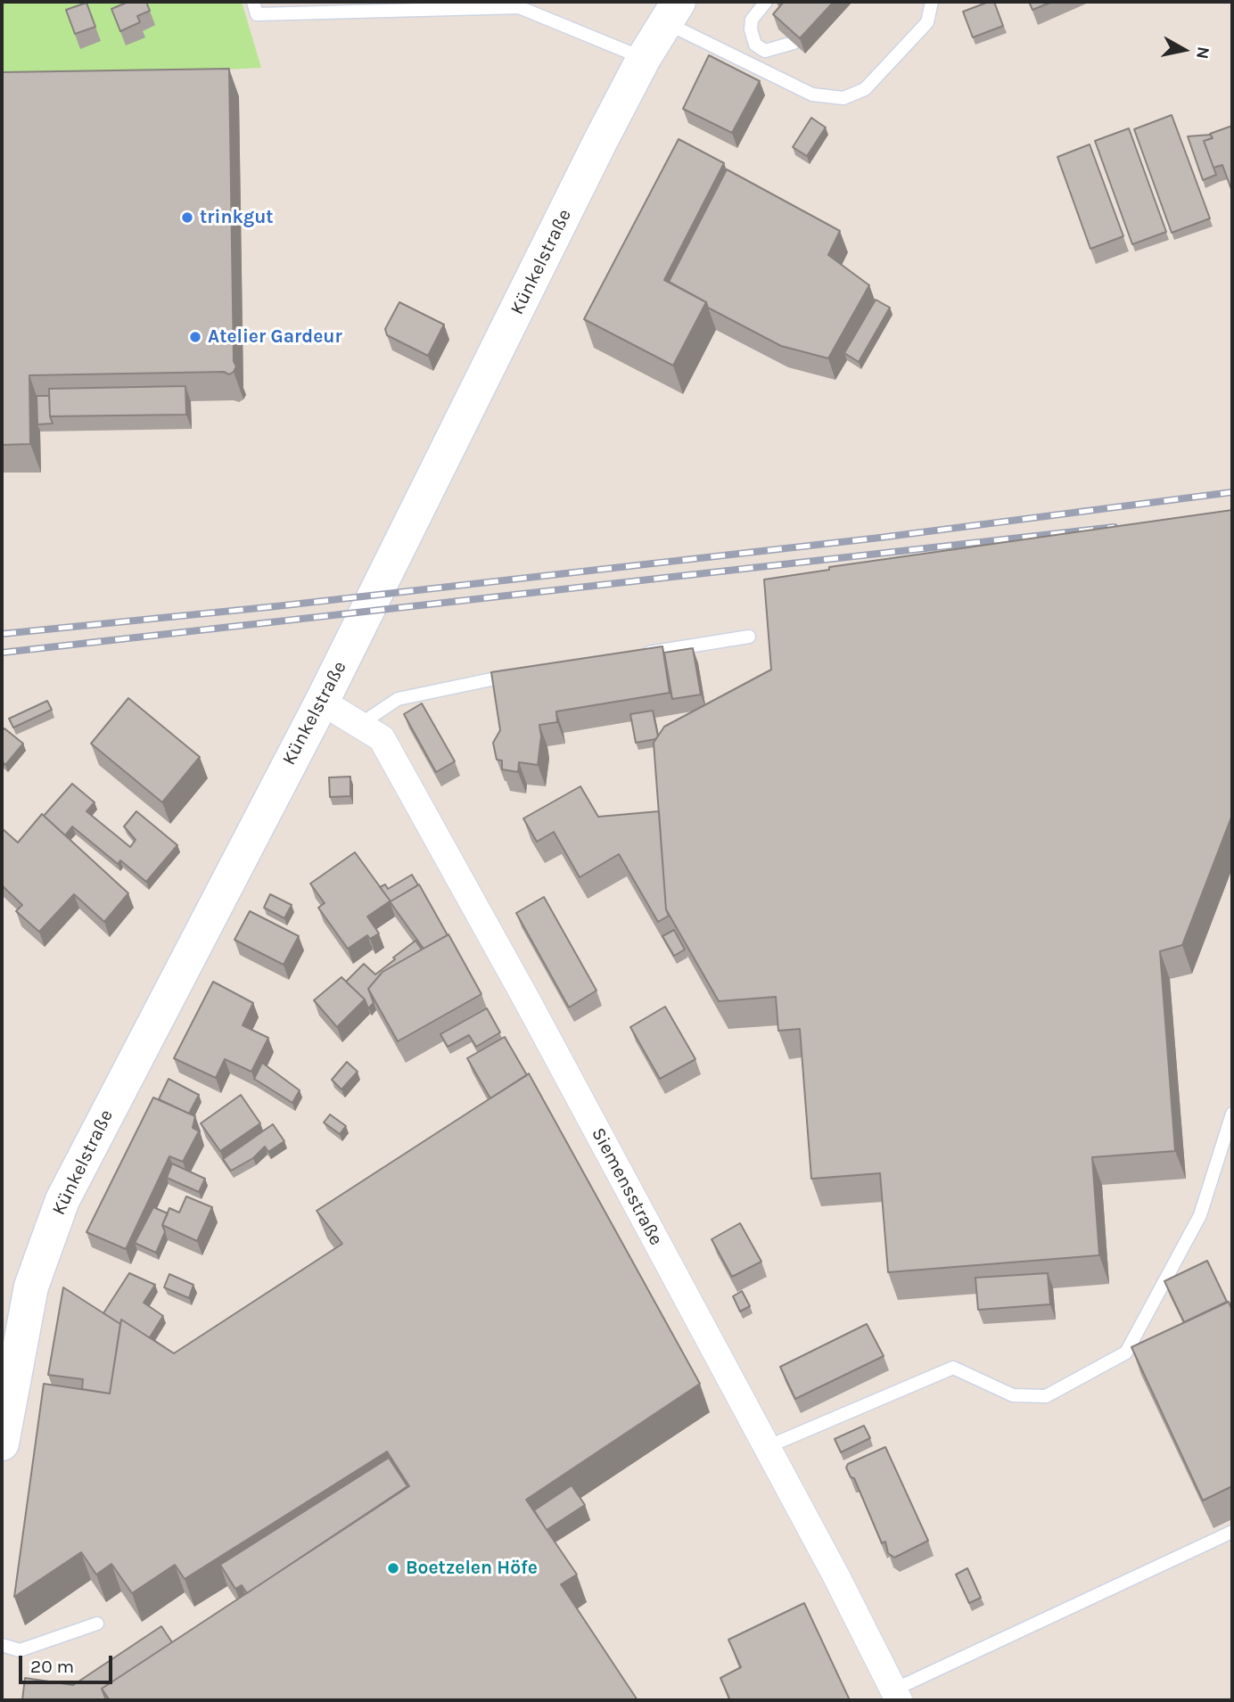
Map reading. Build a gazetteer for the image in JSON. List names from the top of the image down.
{
  "streets": {
    "street": ["Künkelstraße", "Siemensstraße"]
  },
  "crossings": [
    ["Künkelstraße", "Siemensstraße"]
  ],
  "places": ["trinkgut", "Atelier Gardeur", "Boetzelen Höfe"],
  "scale_bar": "20 m",
  "north": "right"
}
